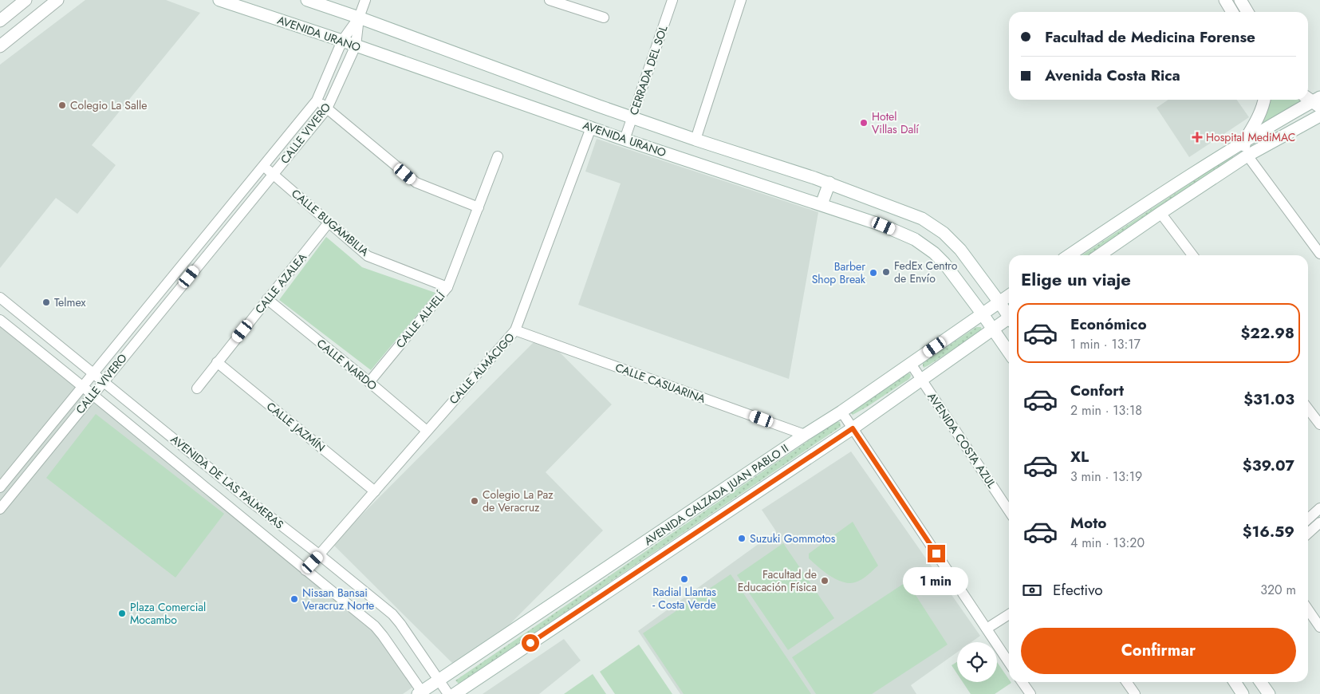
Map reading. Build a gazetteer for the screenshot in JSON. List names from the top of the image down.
{
  "streets": {
    "main road": ["AVENIDA URANO", "AVENIDA CALZADA JUAN PABLO II"],
    "street": [
      "CERRADA DEL SOL",
      "CALLE VIVERO",
      "CALLE BUGAMBILIA",
      "CALLE AZALEA",
      "CALLE ALHELÍ",
      "CALLE NARDO",
      "CALLE ALMÁCIGO",
      "CALLE CASUARINA",
      "CALLE JAZMÍN",
      "AVENIDA COSTA AZUL",
      "AVENIDA DE LAS PALMERAS"
    ]
  },
  "crossings": [
    ["AVENIDA URANO", "CERRADA DEL SOL"],
    ["AVENIDA URANO", "CALLE VIVERO"],
    ["AVENIDA URANO", "CALLE ALMÁCIGO"],
    ["AVENIDA URANO", "AVENIDA CALZADA JUAN PABLO II"],
    ["CALLE VIVERO", "CALLE BUGAMBILIA"],
    ["CALLE VIVERO", "AVENIDA DE LAS PALMERAS"],
    ["CALLE BUGAMBILIA", "CALLE AZALEA"],
    ["CALLE BUGAMBILIA", "CALLE ALHELÍ"],
    ["CALLE AZALEA", "CALLE NARDO"],
    ["CALLE AZALEA", "CALLE JAZMÍN"],
    ["CALLE ALHELÍ", "CALLE NARDO"],
    ["CALLE NARDO", "CALLE ALMÁCIGO"],
    ["CALLE ALMÁCIGO", "CALLE CASUARINA"],
    ["CALLE ALMÁCIGO", "CALLE JAZMÍN"],
    ["CALLE ALMÁCIGO", "AVENIDA DE LAS PALMERAS"],
    ["CALLE CASUARINA", "AVENIDA CALZADA JUAN PABLO II"],
    ["AVENIDA COSTA AZUL", "AVENIDA CALZADA JUAN PABLO II"],
    ["AVENIDA DE LAS PALMERAS", "AVENIDA CALZADA JUAN PABLO II"]
  ],
  "places": {
    "other": [
      "Colegio La Salle",
      "Hotel Villas Dalí",
      "FedEx Centro de Envío",
      "Barber Shop Break",
      "Telmex",
      "Colegio La Paz de Veracruz",
      "Suzuki Gommotos",
      "Radial Llantas - Costa Verde",
      "Facultad de Educación Física",
      "Nissan Bansai Veracruz Norte",
      "Plaza Comercial Mocambo"
    ],
    "health": ["Hospital MediMAC"]
  },
  "page": {
    "banner": ["Facultad de Medicina Forense", "Avenida Costa Rica"],
    "heading": "Elige un viaje",
    "list": [
      {
        "name": "Económico",
        "note": "1 min · 13:17",
        "value": "$22.98"
      },
      {
        "name": "Confort",
        "note": "2 min · 13:18",
        "value": "$31.03"
      },
      {
        "name": "XL",
        "note": "3 min · 13:19",
        "value": "$39.07"
      },
      {
        "name": "Moto",
        "note": "4 min · 13:20",
        "value": "$16.59"
      }
    ],
    "bubble": "1 min",
    "pay": ["Efectivo", "320 m"],
    "buttons": "Confirmar"
  }
}
